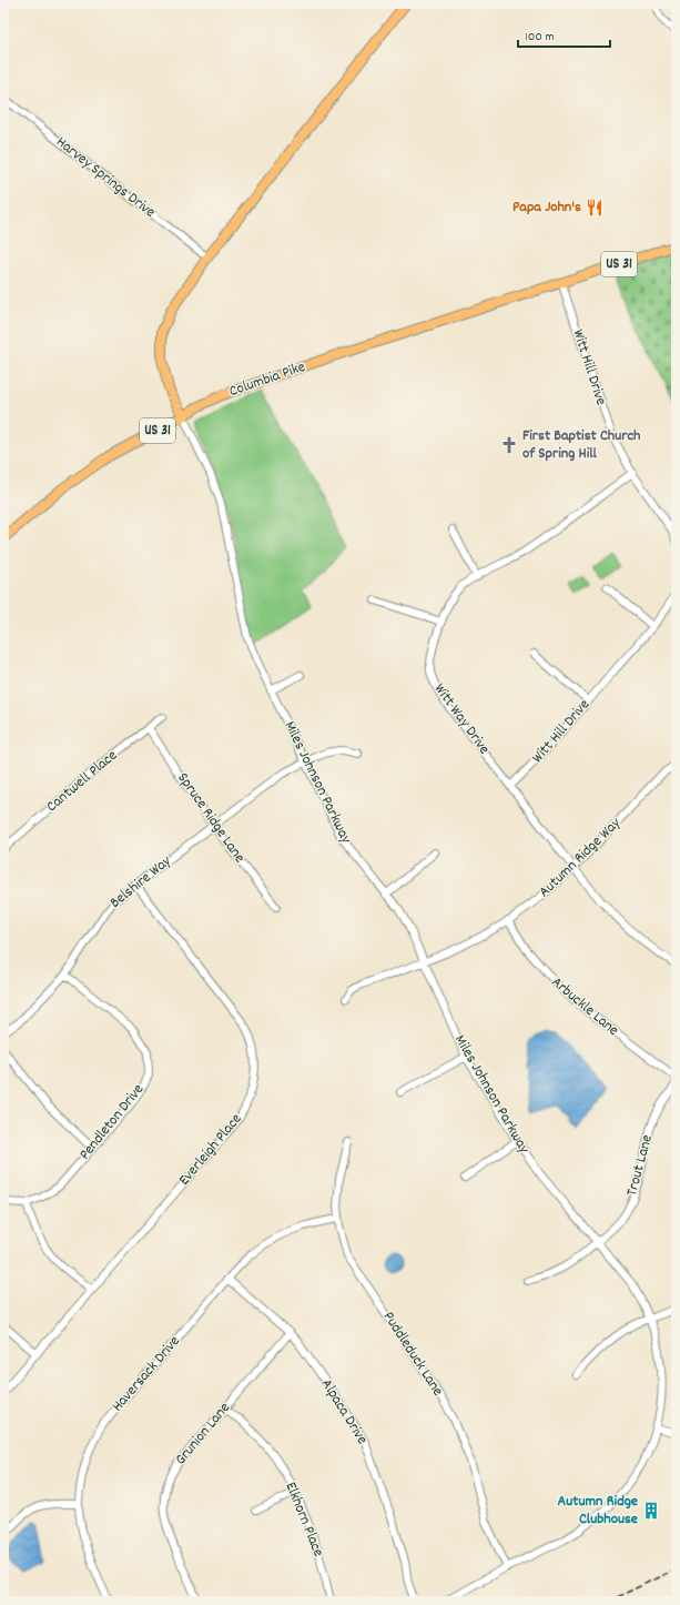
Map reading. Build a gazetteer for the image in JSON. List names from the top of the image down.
{
  "streets": {
    "main road": ["US 31", "Columbia Pike"],
    "street": [
      "Harvey Springs Drive",
      "Witt Hill Drive",
      "Witt Way Drive",
      "Cantwell Place",
      "Miles Johnson Parkway",
      "Spruce Ridge Lane",
      "Autumn Ridge Way",
      "Belshire Way",
      "Arbuckle Lane",
      "Pendleton Drive",
      "Everleigh Place",
      "Trout Lane",
      "Puddleduck Lane",
      "Haversack Drive",
      "Alpaca Drive",
      "Grunion Lane",
      "Elkhorn Place"
    ]
  },
  "crossings": [
    ["US 31", "Witt Hill Drive"],
    ["US 31", "Columbia Pike"],
    ["Witt Hill Drive", "Columbia Pike"],
    ["Witt Hill Drive", "Witt Way Drive"],
    ["Columbia Pike", "Miles Johnson Parkway"],
    ["Witt Way Drive", "Autumn Ridge Way"],
    ["Cantwell Place", "Spruce Ridge Lane"],
    ["Miles Johnson Parkway", "Autumn Ridge Way"],
    ["Miles Johnson Parkway", "Belshire Way"],
    ["Miles Johnson Parkway", "Trout Lane"],
    ["Miles Johnson Parkway", "Puddleduck Lane"],
    ["Spruce Ridge Lane", "Belshire Way"],
    ["Autumn Ridge Way", "Arbuckle Lane"],
    ["Belshire Way", "Pendleton Drive"],
    ["Belshire Way", "Everleigh Place"],
    ["Puddleduck Lane", "Haversack Drive"],
    ["Haversack Drive", "Alpaca Drive"],
    ["Alpaca Drive", "Grunion Lane"],
    ["Grunion Lane", "Elkhorn Place"]
  ],
  "places": {
    "restaurant": ["Papa John's"],
    "church": ["First Baptist Church of Spring Hill"],
    "building": ["Autumn Ridge Clubhouse"]
  },
  "scale_bar": "100 m"
}
